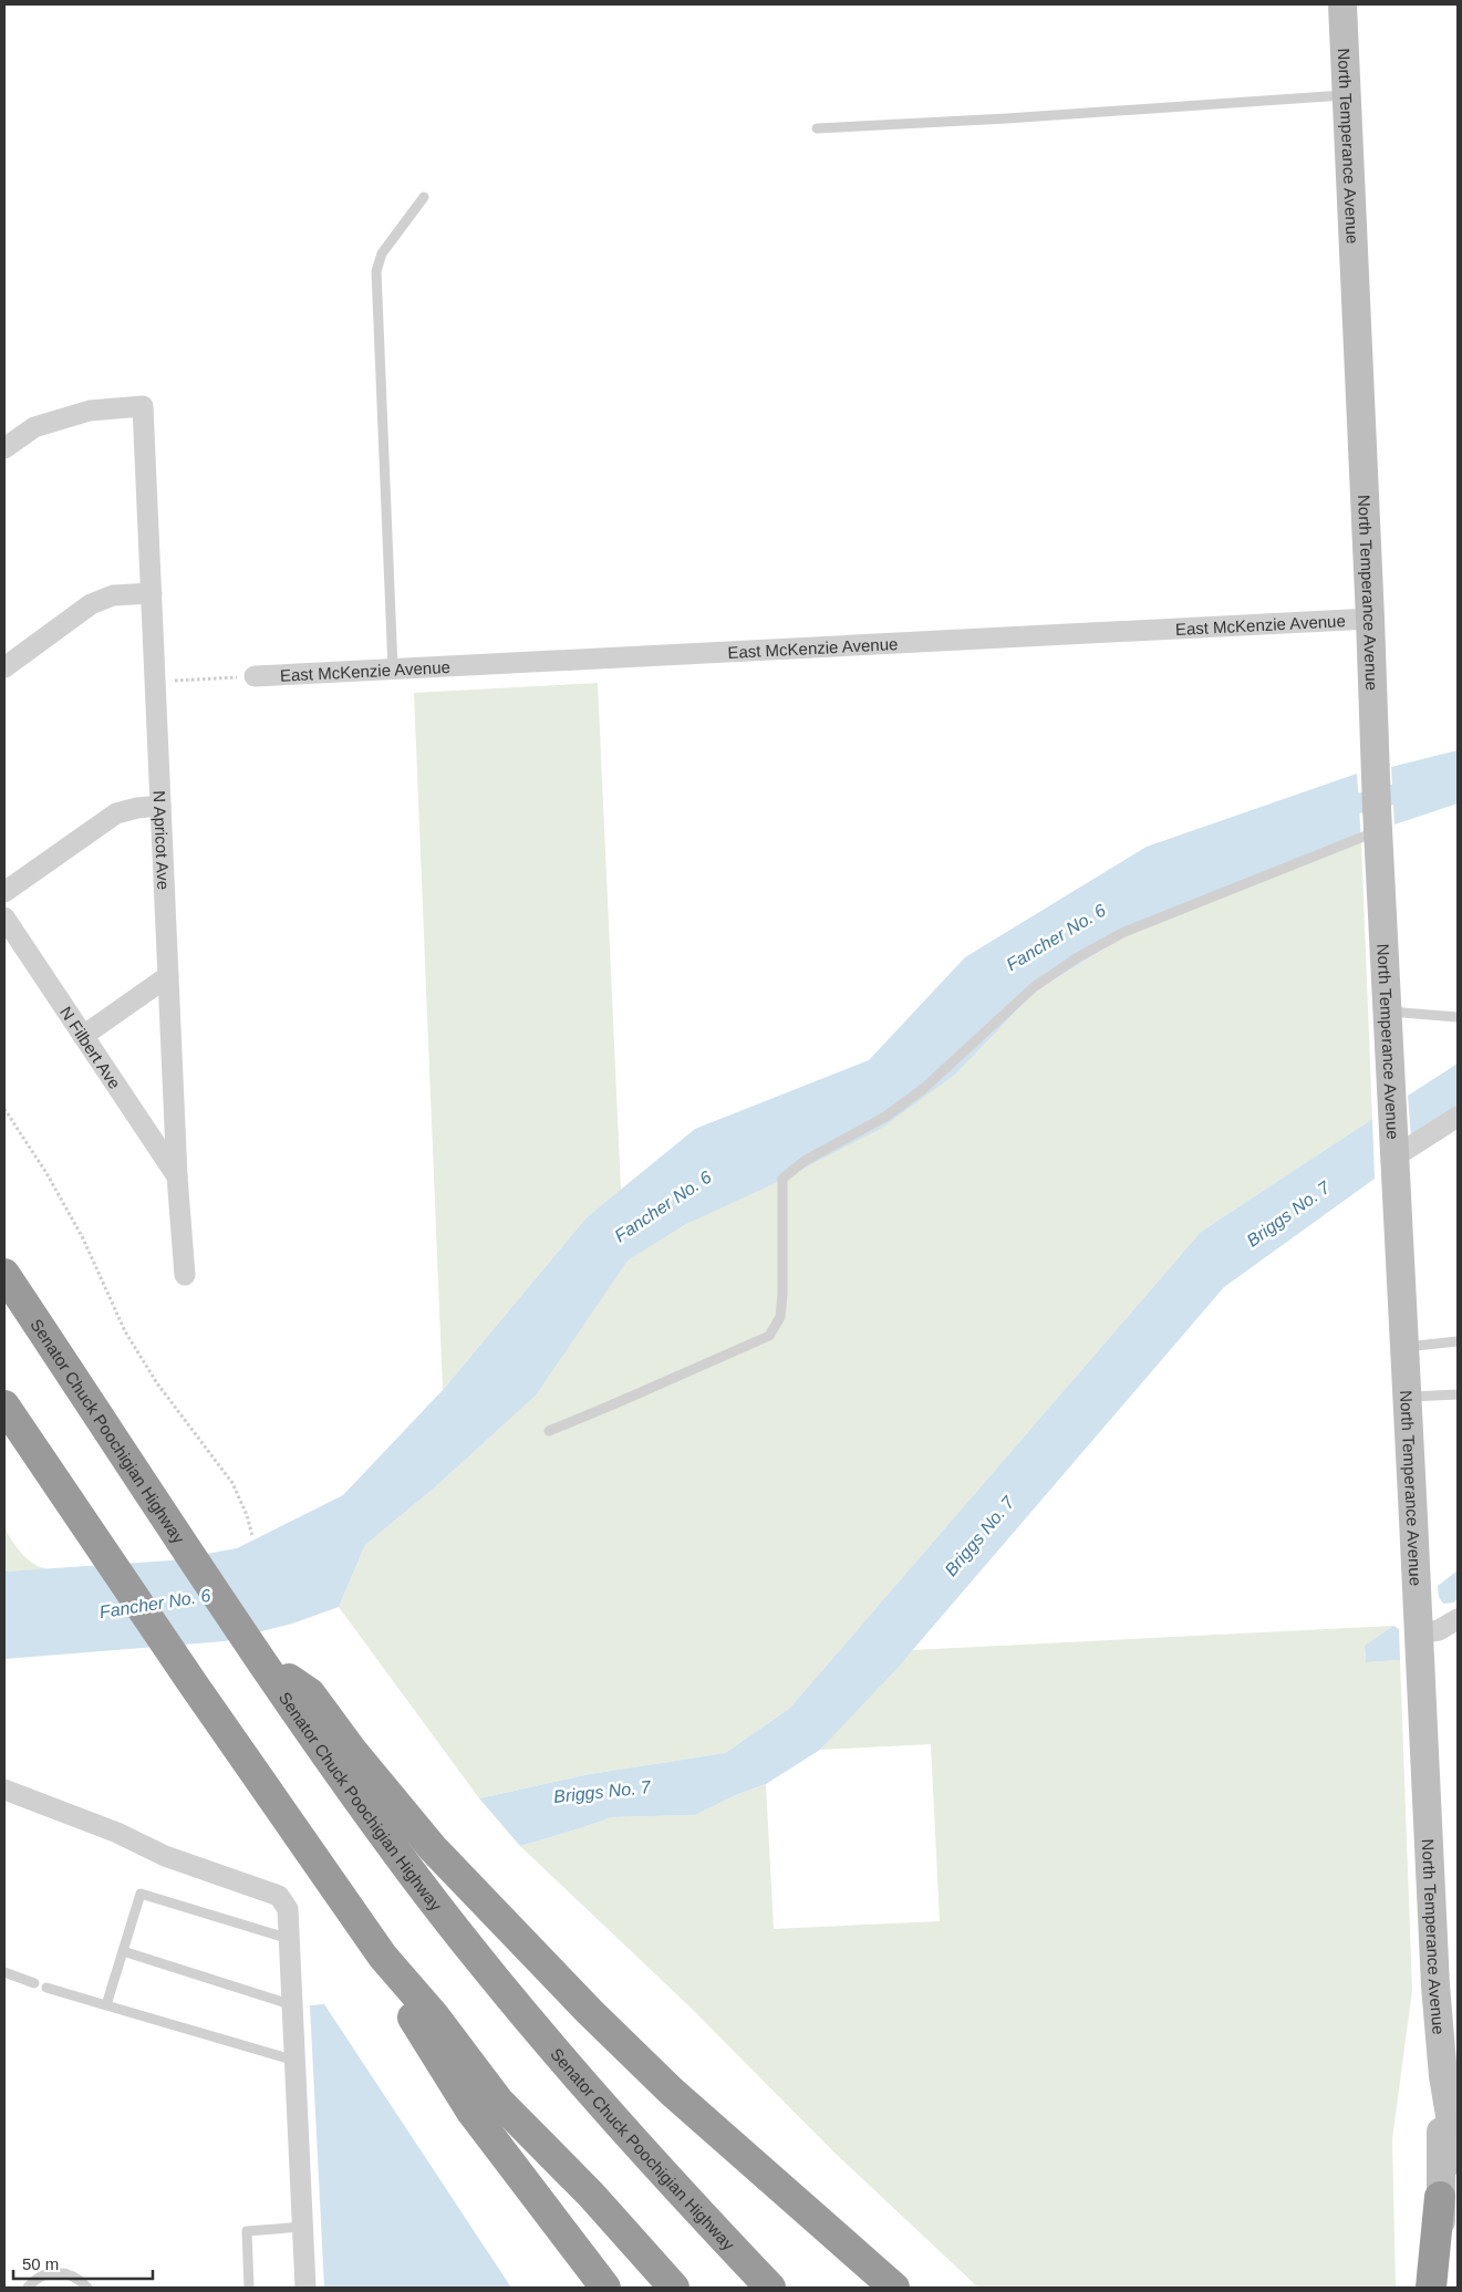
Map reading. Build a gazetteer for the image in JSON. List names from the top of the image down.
{
  "streets": {
    "highway": ["Senator Chuck Poochigian Highway"],
    "main road": ["North Temperance Avenue"],
    "street": ["East McKenzie Avenue", "N Apricot Ave", "N Filbert Ave"]
  },
  "crossings": [
    ["North Temperance Avenue", "East McKenzie Avenue"],
    ["N Apricot Ave", "N Filbert Ave"]
  ],
  "water": ["Fancher No. 6", "Briggs No. 7"],
  "scale_bar": "50 m"
}
